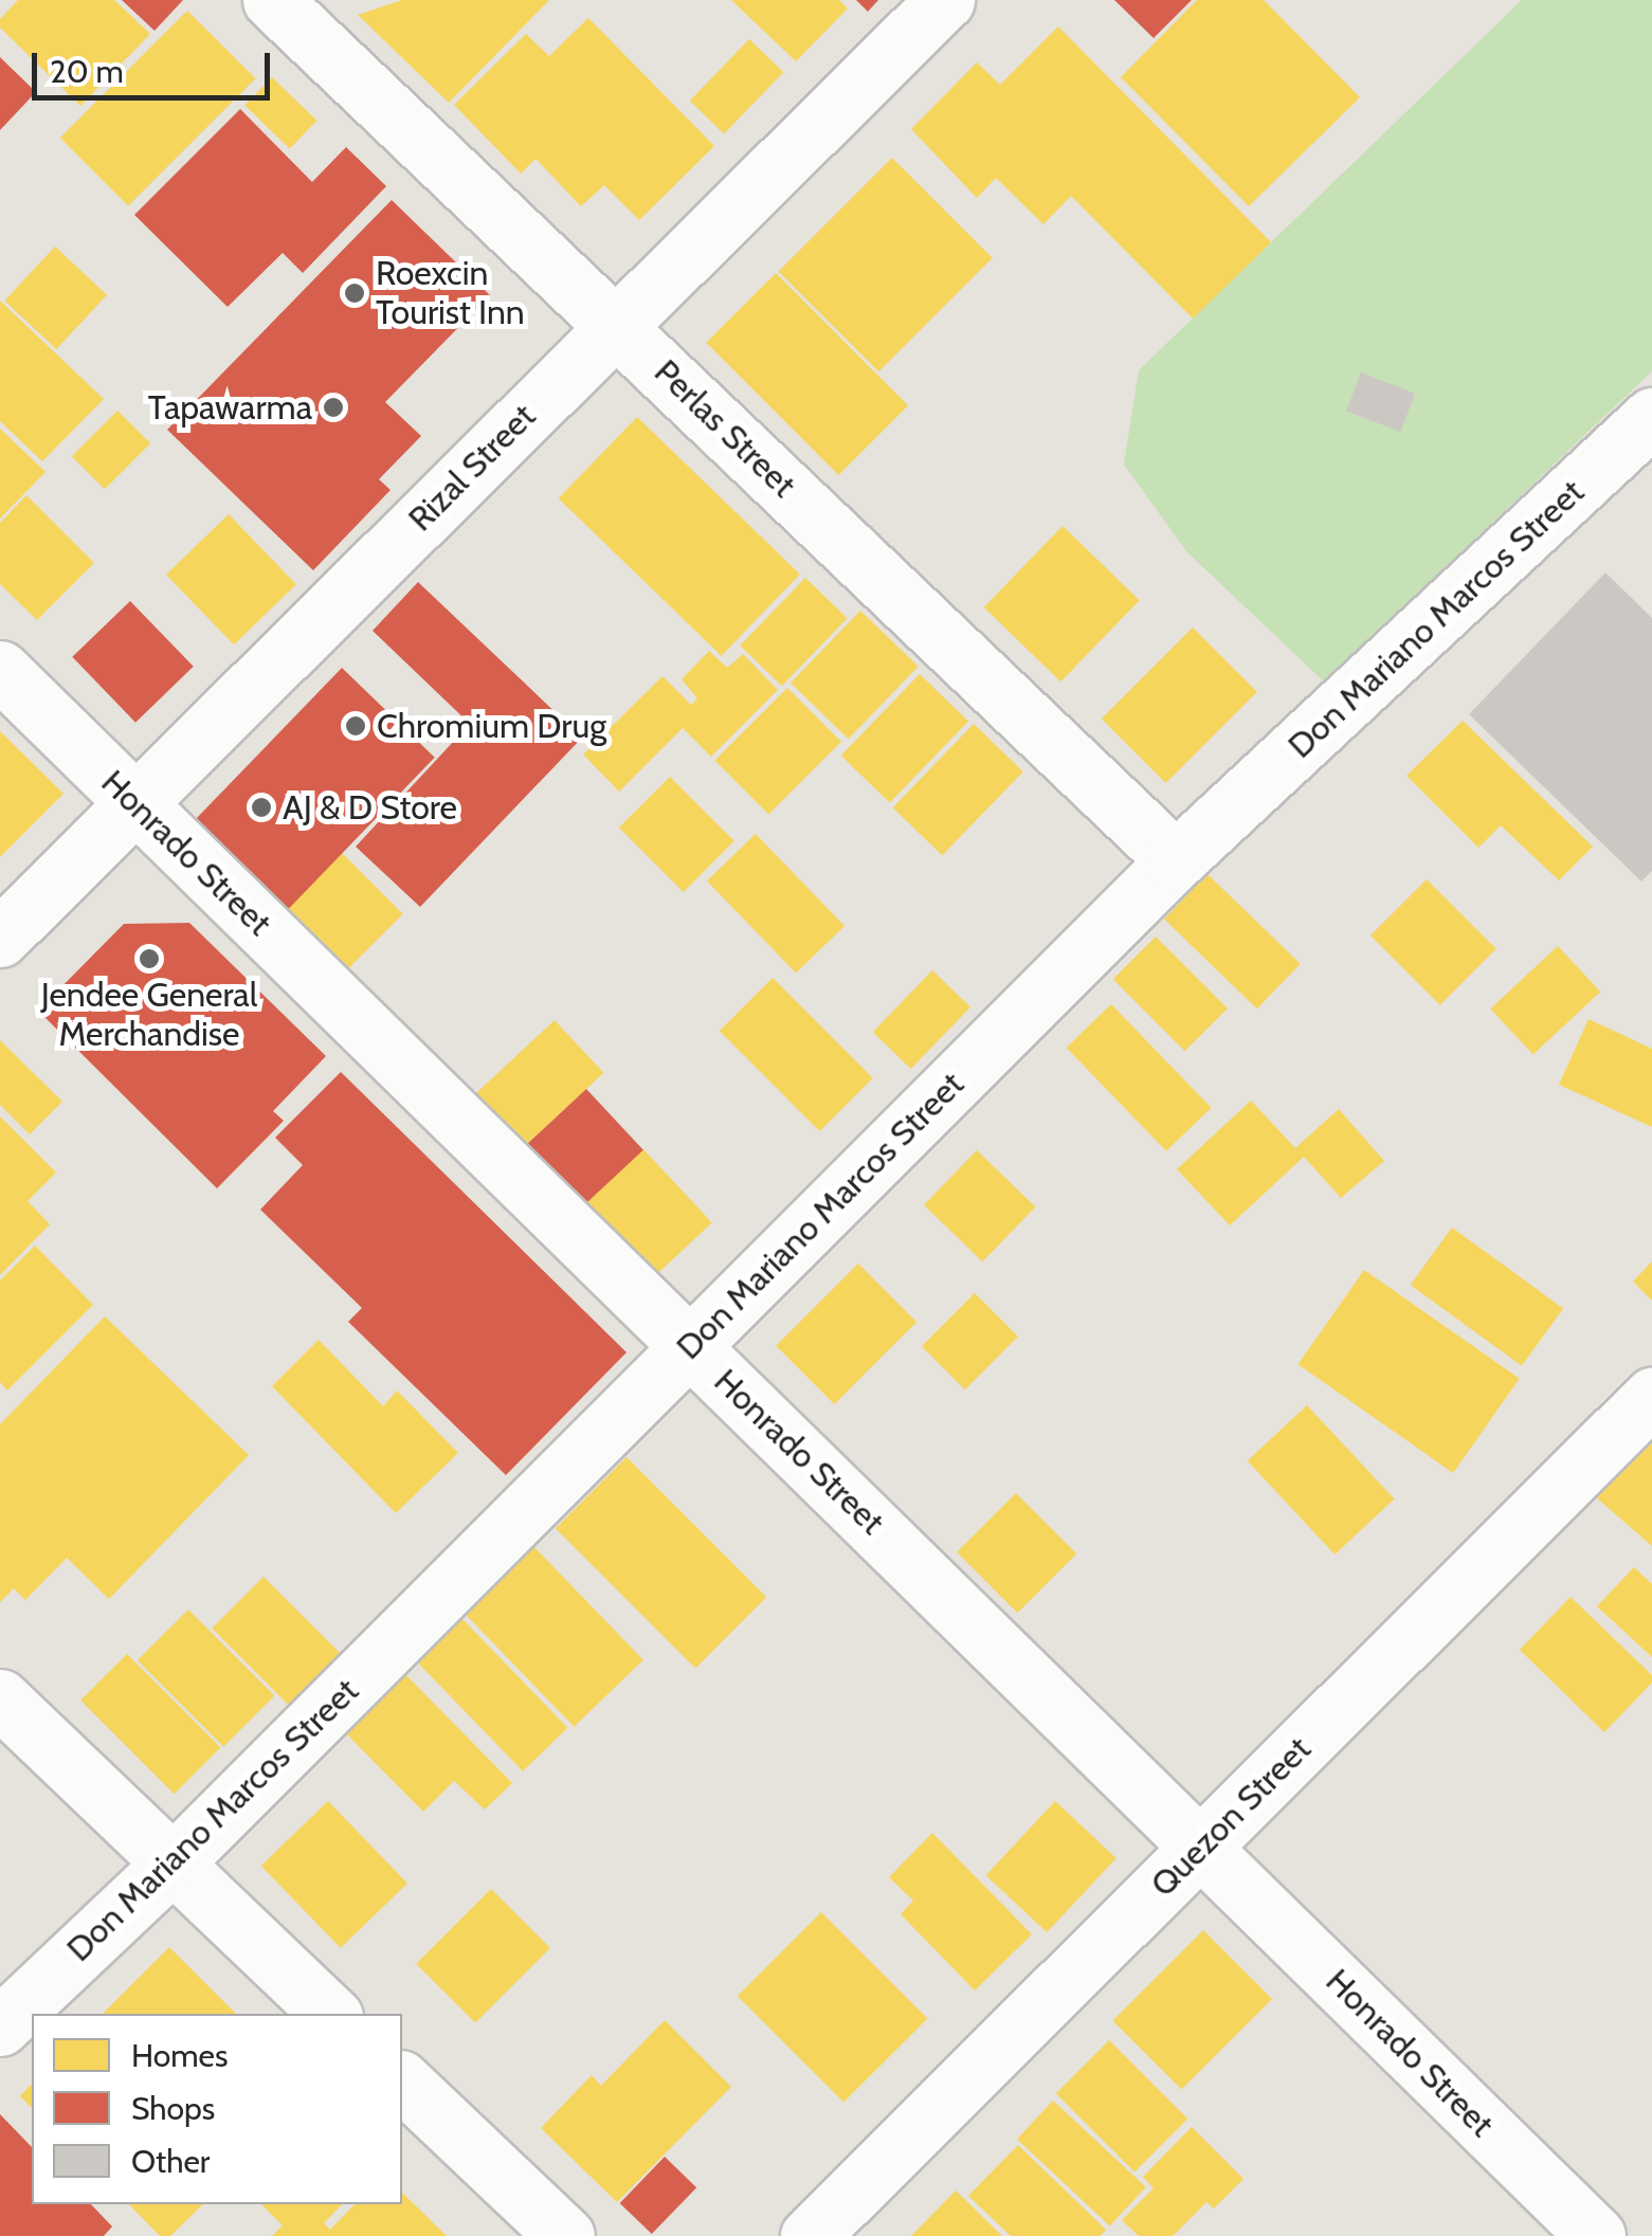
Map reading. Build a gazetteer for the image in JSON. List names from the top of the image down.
{
  "streets": {
    "street": [
      "Perlas Street",
      "Rizal Street",
      "Don Mariano Marcos Street",
      "Honrado Street",
      "Quezon Street"
    ]
  },
  "crossings": [
    ["Perlas Street", "Rizal Street"],
    ["Perlas Street", "Don Mariano Marcos Street"],
    ["Rizal Street", "Honrado Street"],
    ["Don Mariano Marcos Street", "Honrado Street"],
    ["Honrado Street", "Quezon Street"]
  ],
  "places": [
    "Roexcin Tourist Inn",
    "Tapawarma",
    "Chromium Drug",
    "AJ & D Store",
    "Jendee General Merchandise"
  ],
  "legend": ["Homes", "Shops", "Other"],
  "scale_bar": "20 m"
}
